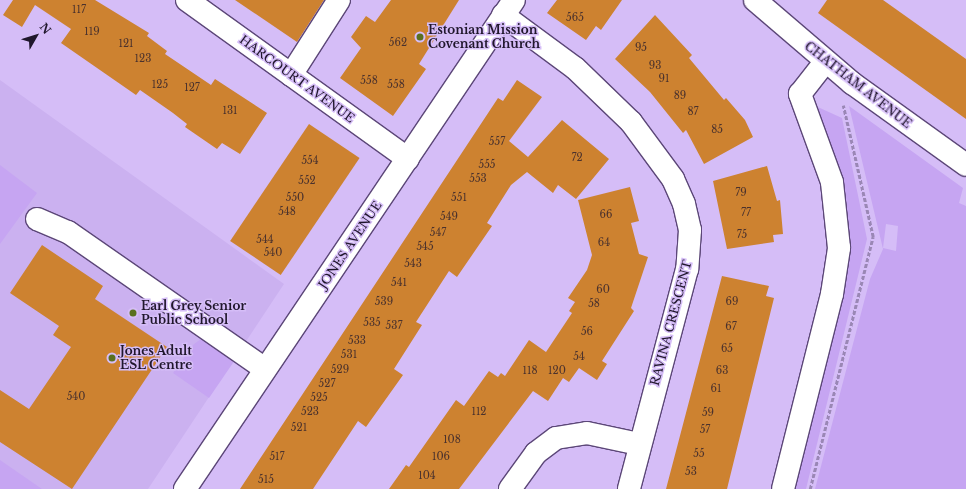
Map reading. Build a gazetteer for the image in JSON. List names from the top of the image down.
{
  "streets": {
    "street": [
      "HARCOURT AVENUE",
      "CHATHAM AVENUE",
      "JONES AVENUE",
      "RAVINA CRESCENT"
    ]
  },
  "crossings": [
    ["HARCOURT AVENUE", "JONES AVENUE"],
    ["JONES AVENUE", "RAVINA CRESCENT"]
  ],
  "places": ["Estonian Mission Covenant Church", "Earl Grey Senior Public School", "Jones Adult ESL Centre"],
  "house_numbers": [
    "117",
    "565",
    "119",
    "562",
    "121",
    "95",
    "123",
    "93",
    "91",
    "558",
    "125",
    "558",
    "127",
    "89",
    "131",
    "87",
    "85",
    "557",
    "72",
    "554",
    "555",
    "553",
    "552",
    "79",
    "550",
    "551",
    "548",
    "77",
    "66",
    "549",
    "547",
    "75",
    "544",
    "64",
    "545",
    "540",
    "543",
    "541",
    "60",
    "539",
    "69",
    "58",
    "535",
    "537",
    "67",
    "56",
    "533",
    "65",
    "531",
    "54",
    "529",
    "118",
    "120",
    "63",
    "527",
    "61",
    "540",
    "525",
    "523",
    "112",
    "59",
    "521",
    "57",
    "108",
    "55",
    "517",
    "106",
    "53",
    "104",
    "515"
  ],
  "north": "top right"
}
